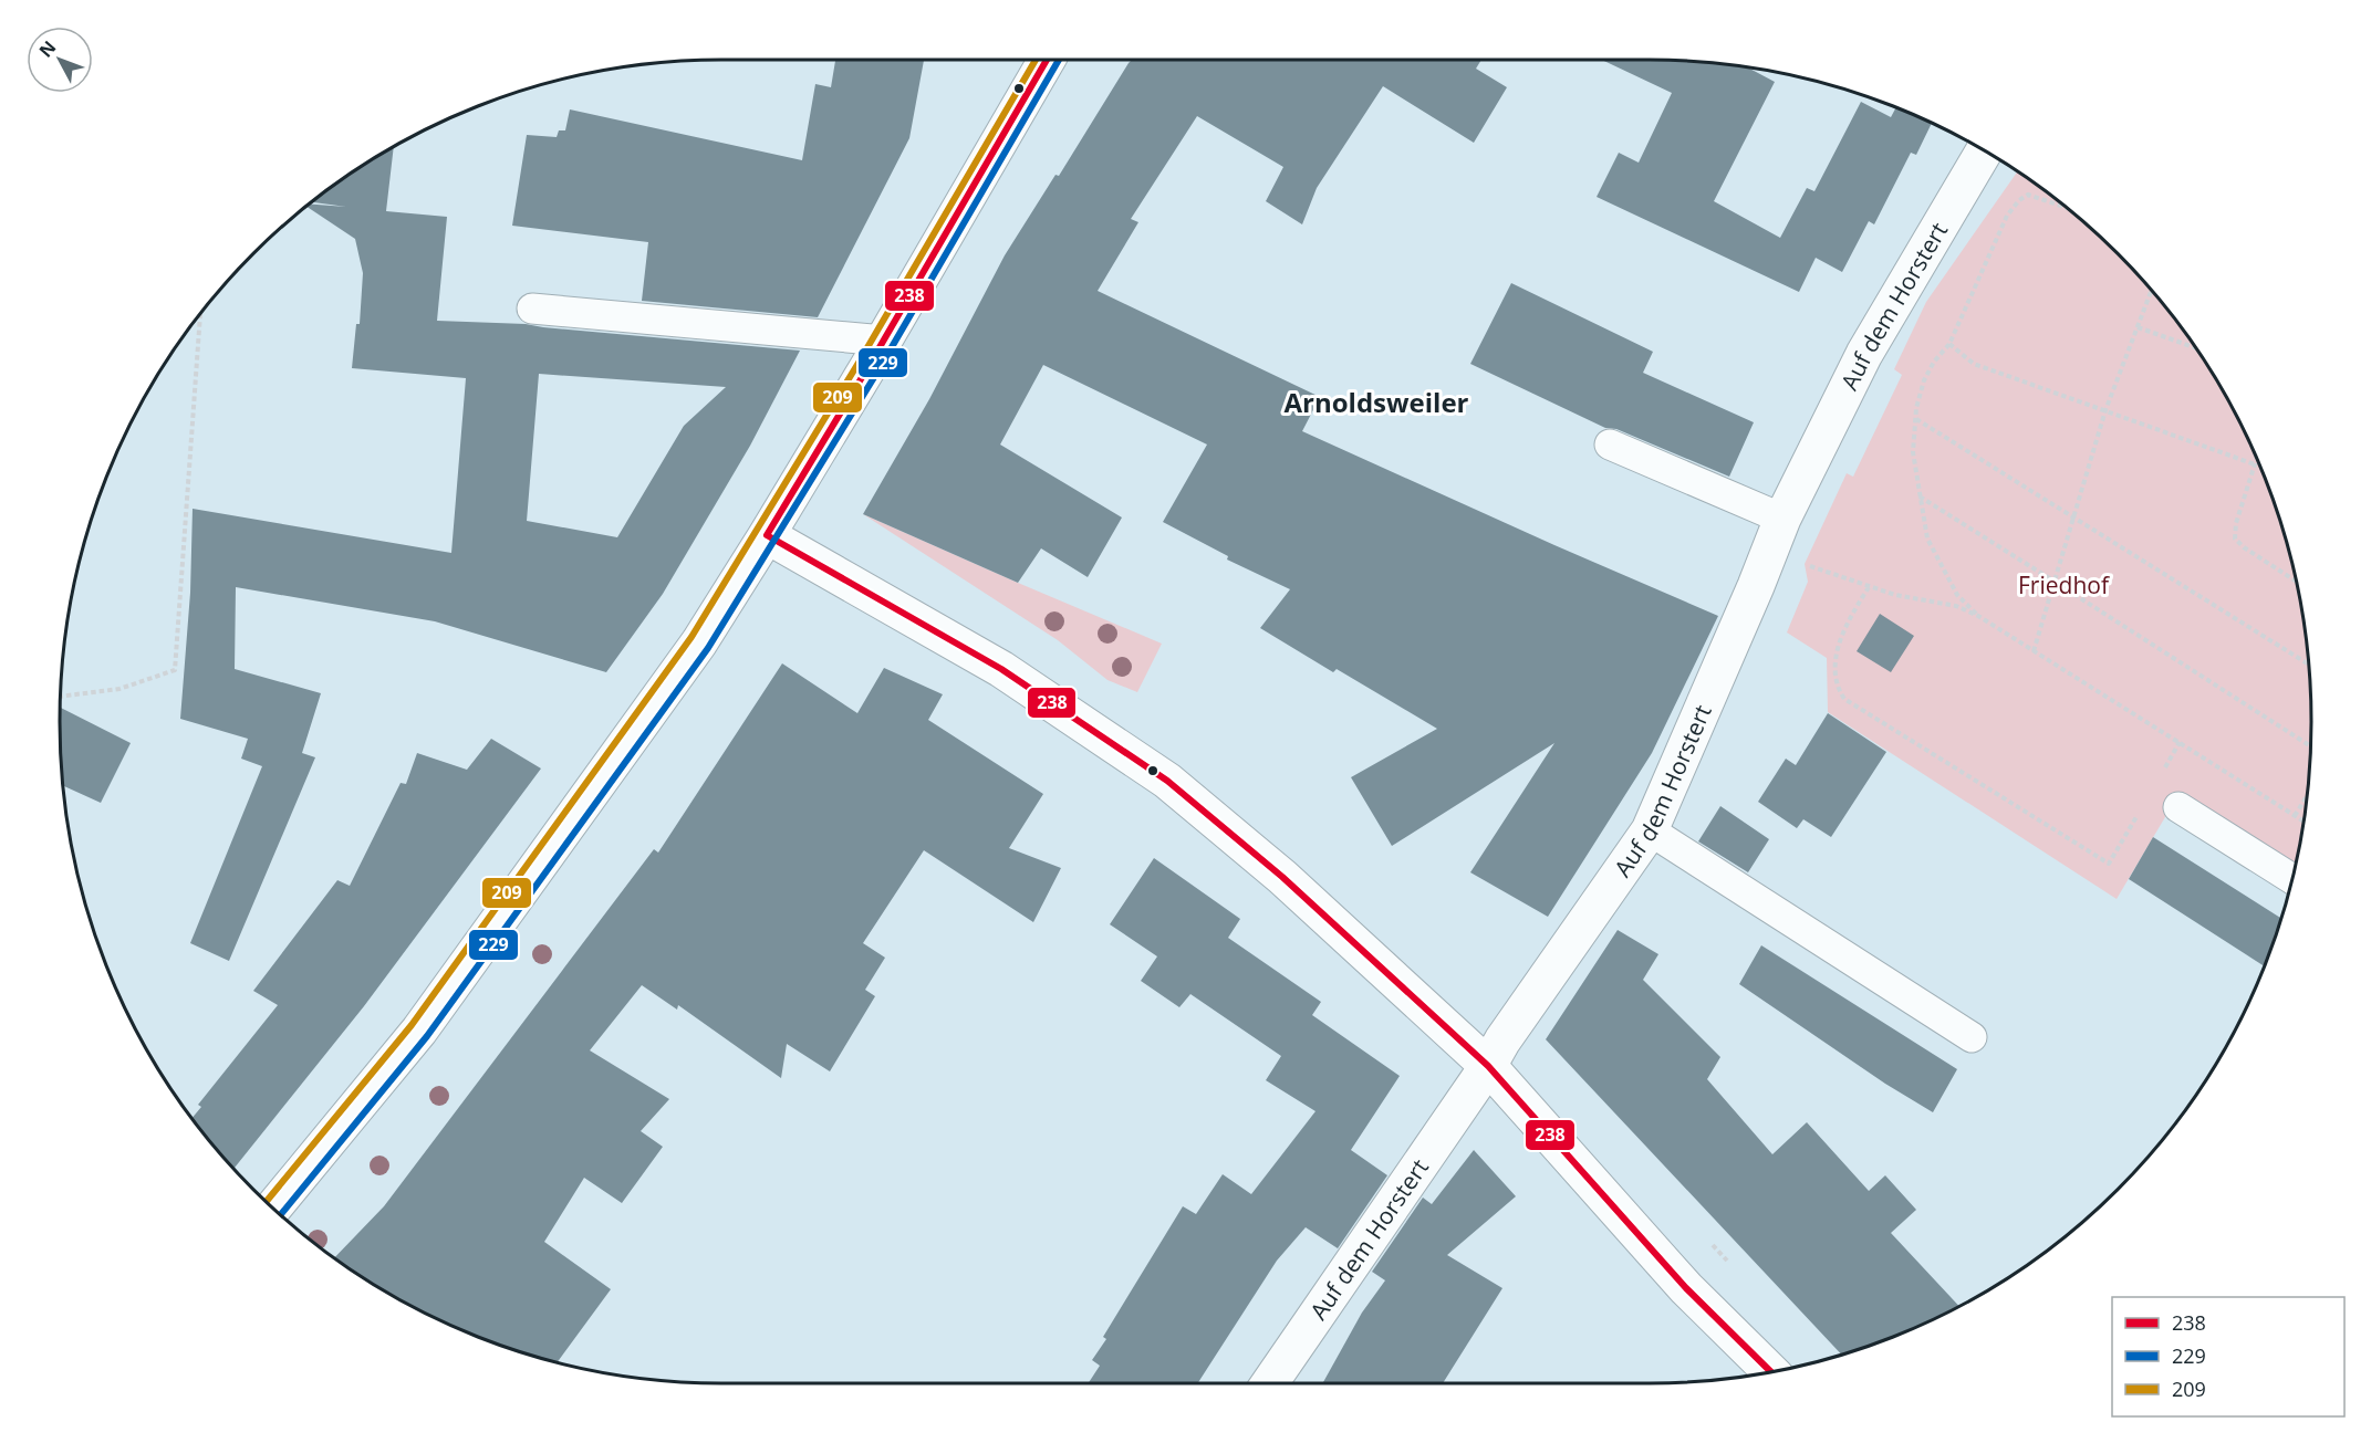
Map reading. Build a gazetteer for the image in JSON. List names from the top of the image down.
{
  "streets": {
    "street": ["Auf dem Horstert"]
  },
  "districts": ["Arnoldsweiler"],
  "parks": ["Friedhof"],
  "lines": ["transit line 238", "transit line 229", "transit line 209"],
  "legend": ["238", "229", "209"],
  "north": "top left"
}
